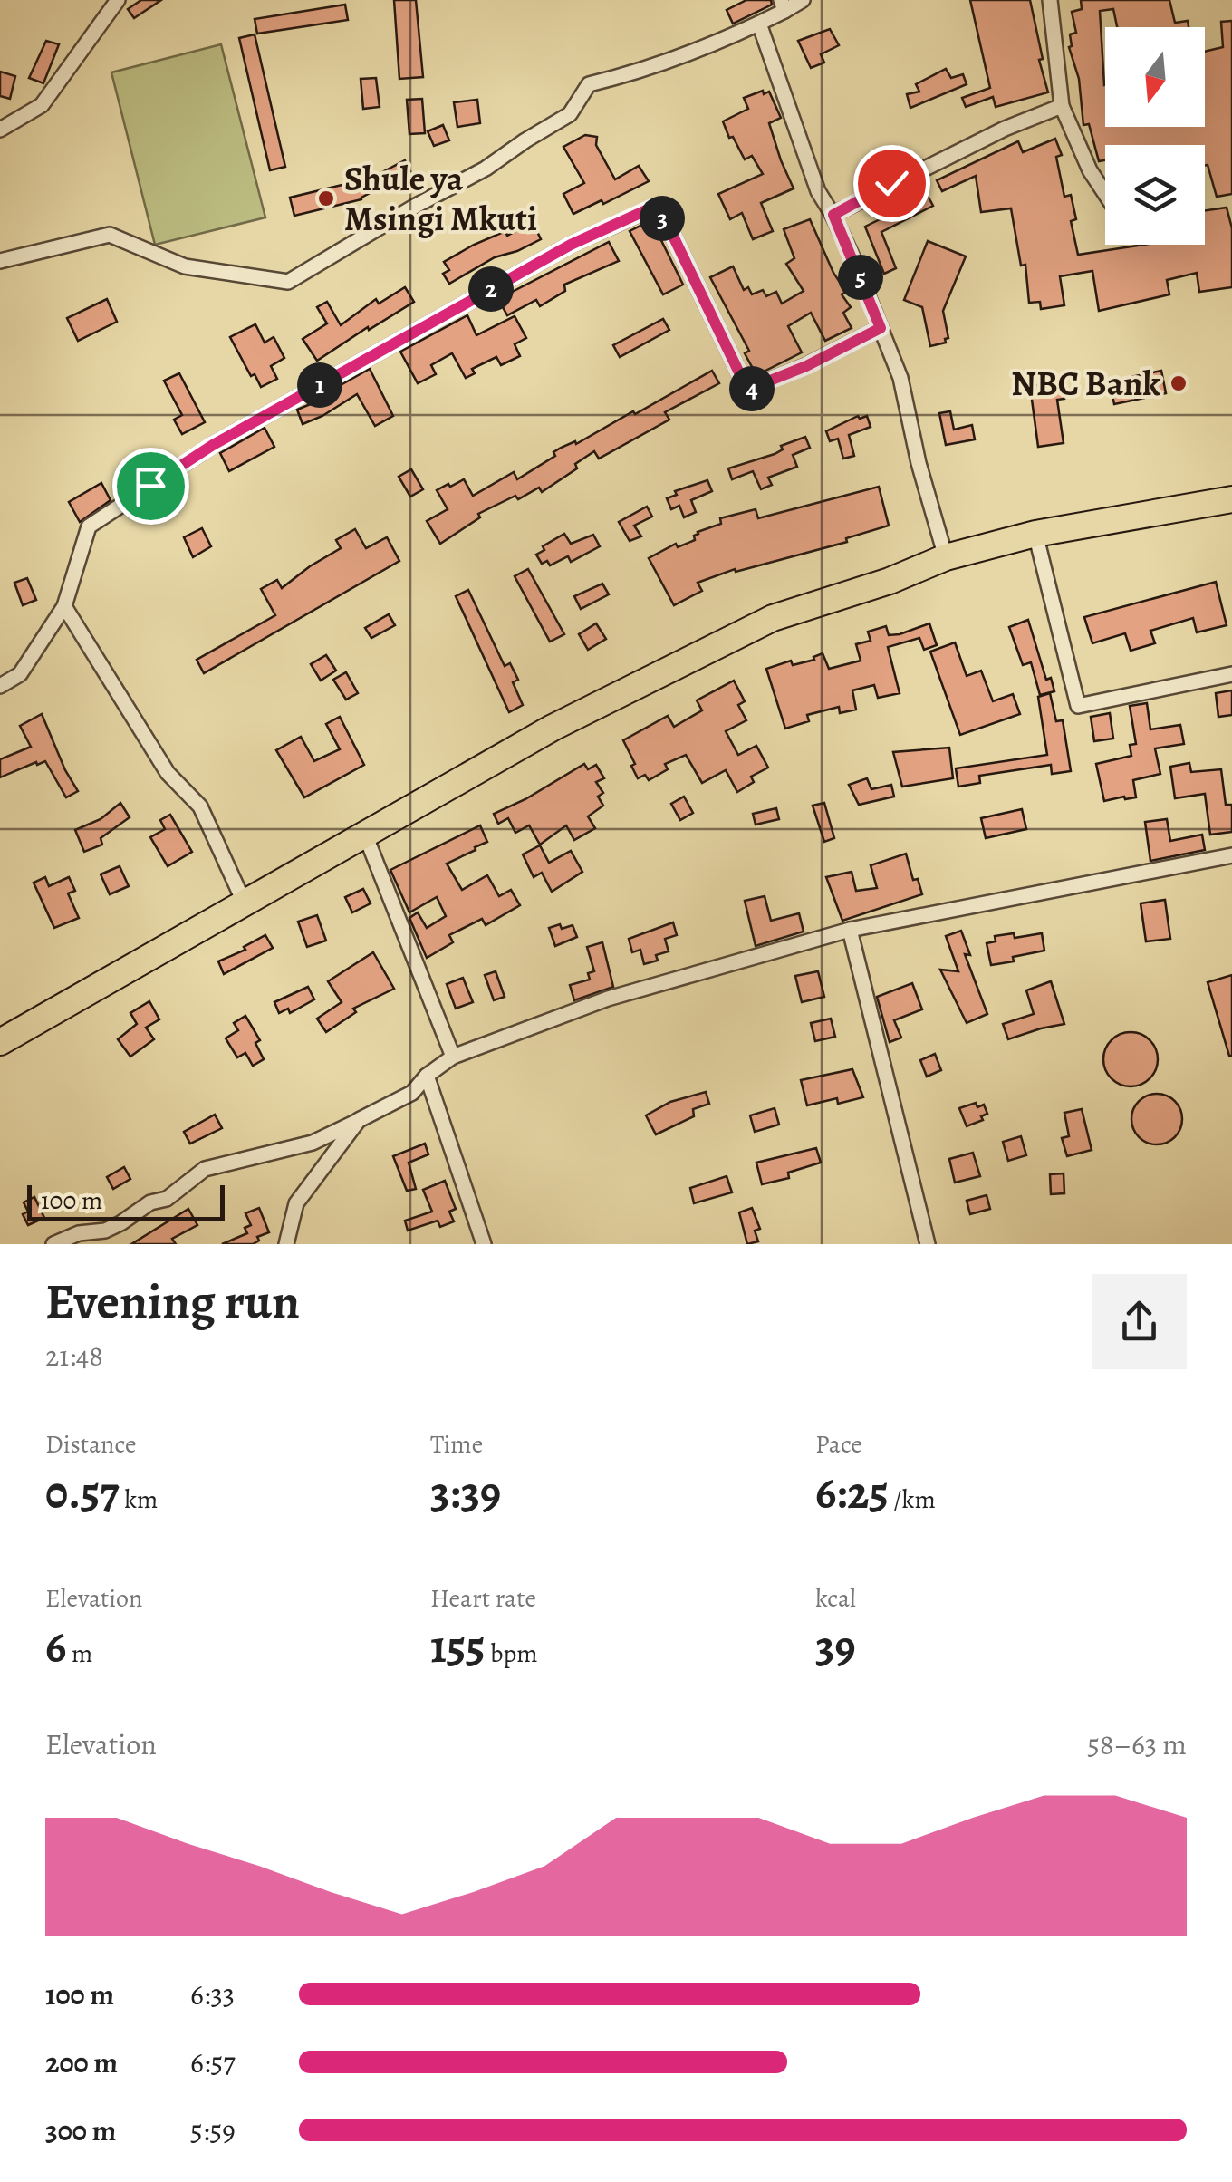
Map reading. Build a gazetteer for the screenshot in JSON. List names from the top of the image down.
{
  "places": ["Shule ya Msingi Mkuti", "NBC Bank"],
  "scale_bar": "100 m",
  "north": "bottom",
  "page": {
    "pins": [
      "3",
      "5",
      "2",
      "1",
      "4"
    ],
    "scale": "100 m",
    "heading": ["Evening run", "21:48"],
    "stats": [
      ["Distance", "0.57 km"],
      ["Time", "3:39"],
      ["Pace", "6:25 /km"],
      ["Elevation", "6 m"],
      ["Heart rate", "155 bpm"],
      ["kcal", "39"]
    ],
    "chart": ["Elevation", "58–63 m"],
    "list": [
      {
        "name": "100 m",
        "note": "6:33"
      },
      {
        "name": "200 m",
        "note": "6:57"
      },
      {
        "name": "300 m",
        "note": "5:59"
      }
    ]
  }
}
